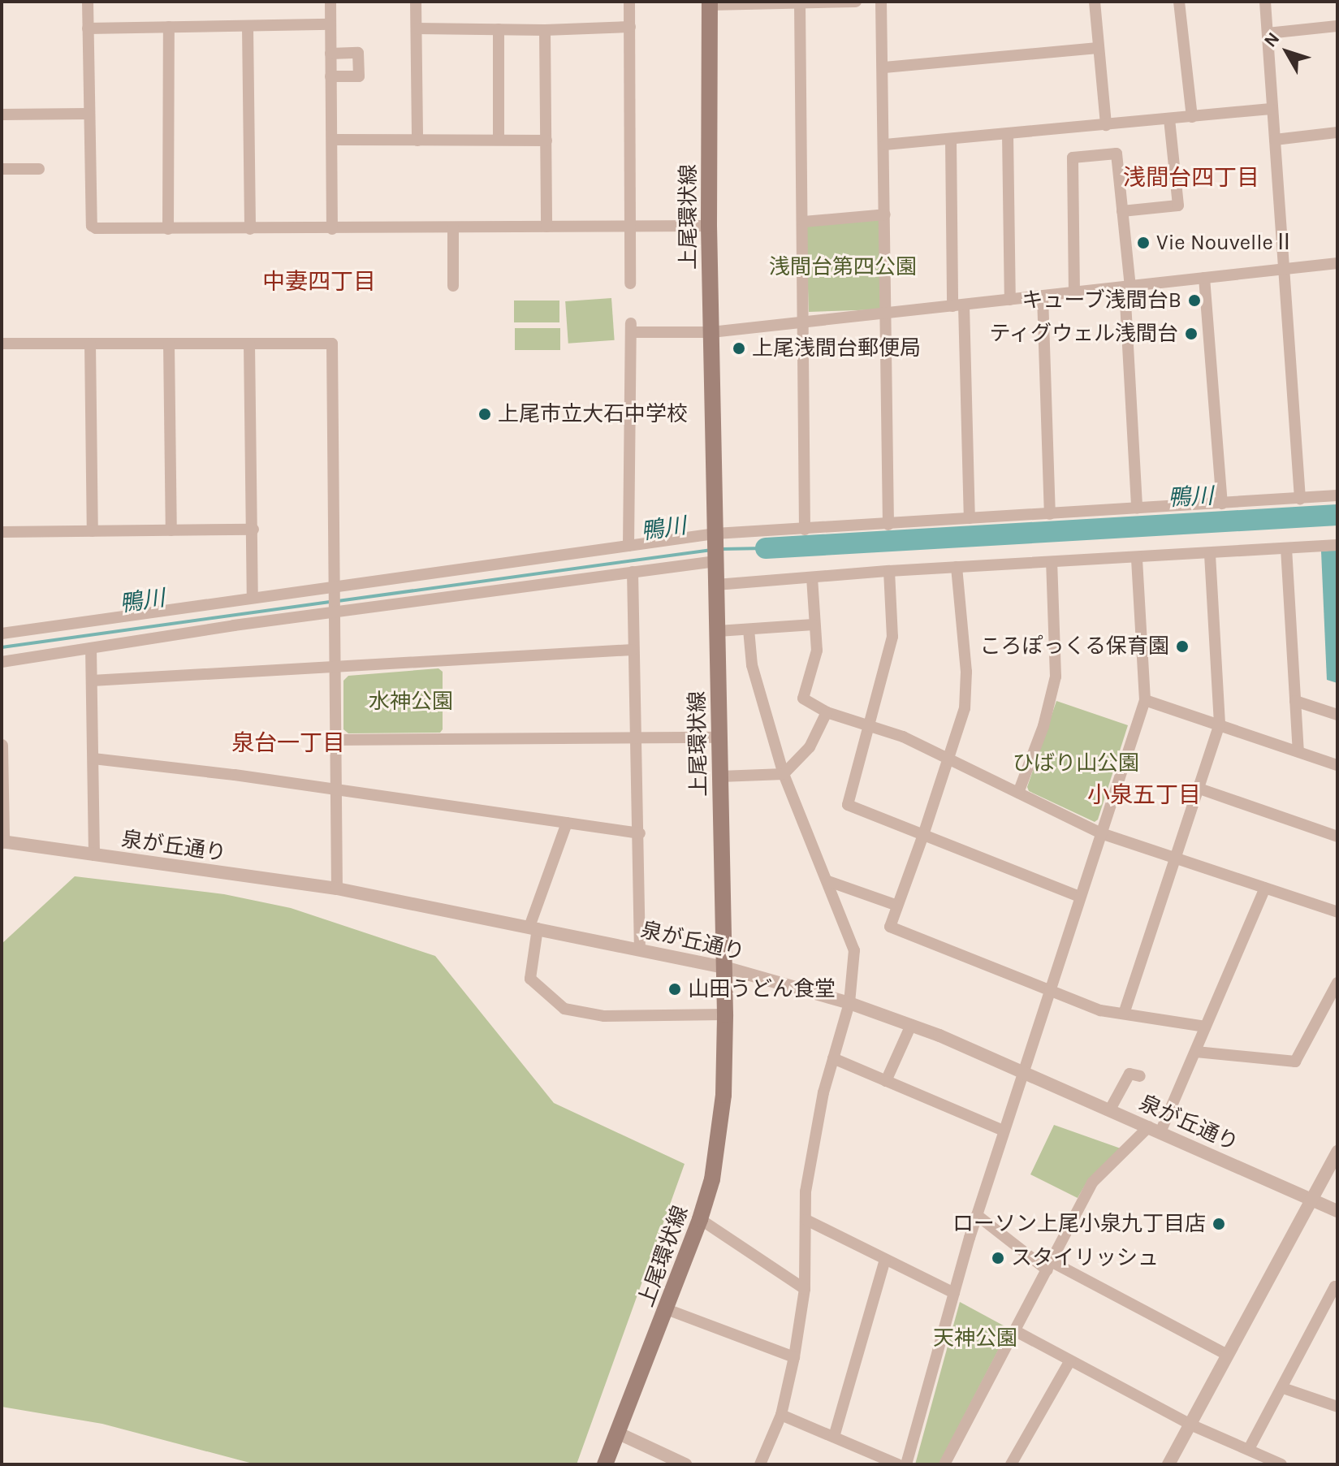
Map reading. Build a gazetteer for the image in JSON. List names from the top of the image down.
{
  "streets": {
    "main road": ["上尾環状線"],
    "street": ["泉が丘通り"]
  },
  "crossings": [
    ["上尾環状線", "泉が丘通り"]
  ],
  "districts": [
    "浅間台四丁目",
    "中妻四丁目",
    "泉台一丁目",
    "小泉五丁目"
  ],
  "water": ["鴨川"],
  "parks": [
    "浅間台第四公園",
    "水神公園",
    "ひばり山公園",
    "天神公園"
  ],
  "places": [
    "Vie NouvelleⅡ",
    "キューブ浅間台B",
    "ティグウェル浅間台",
    "上尾浅間台郵便局",
    "上尾市立大石中学校",
    "ころぽっくる保育園",
    "山田うどん食堂",
    "ローソン上尾小泉九丁目店",
    "スタイリッシュ"
  ],
  "north": "top left"
}
